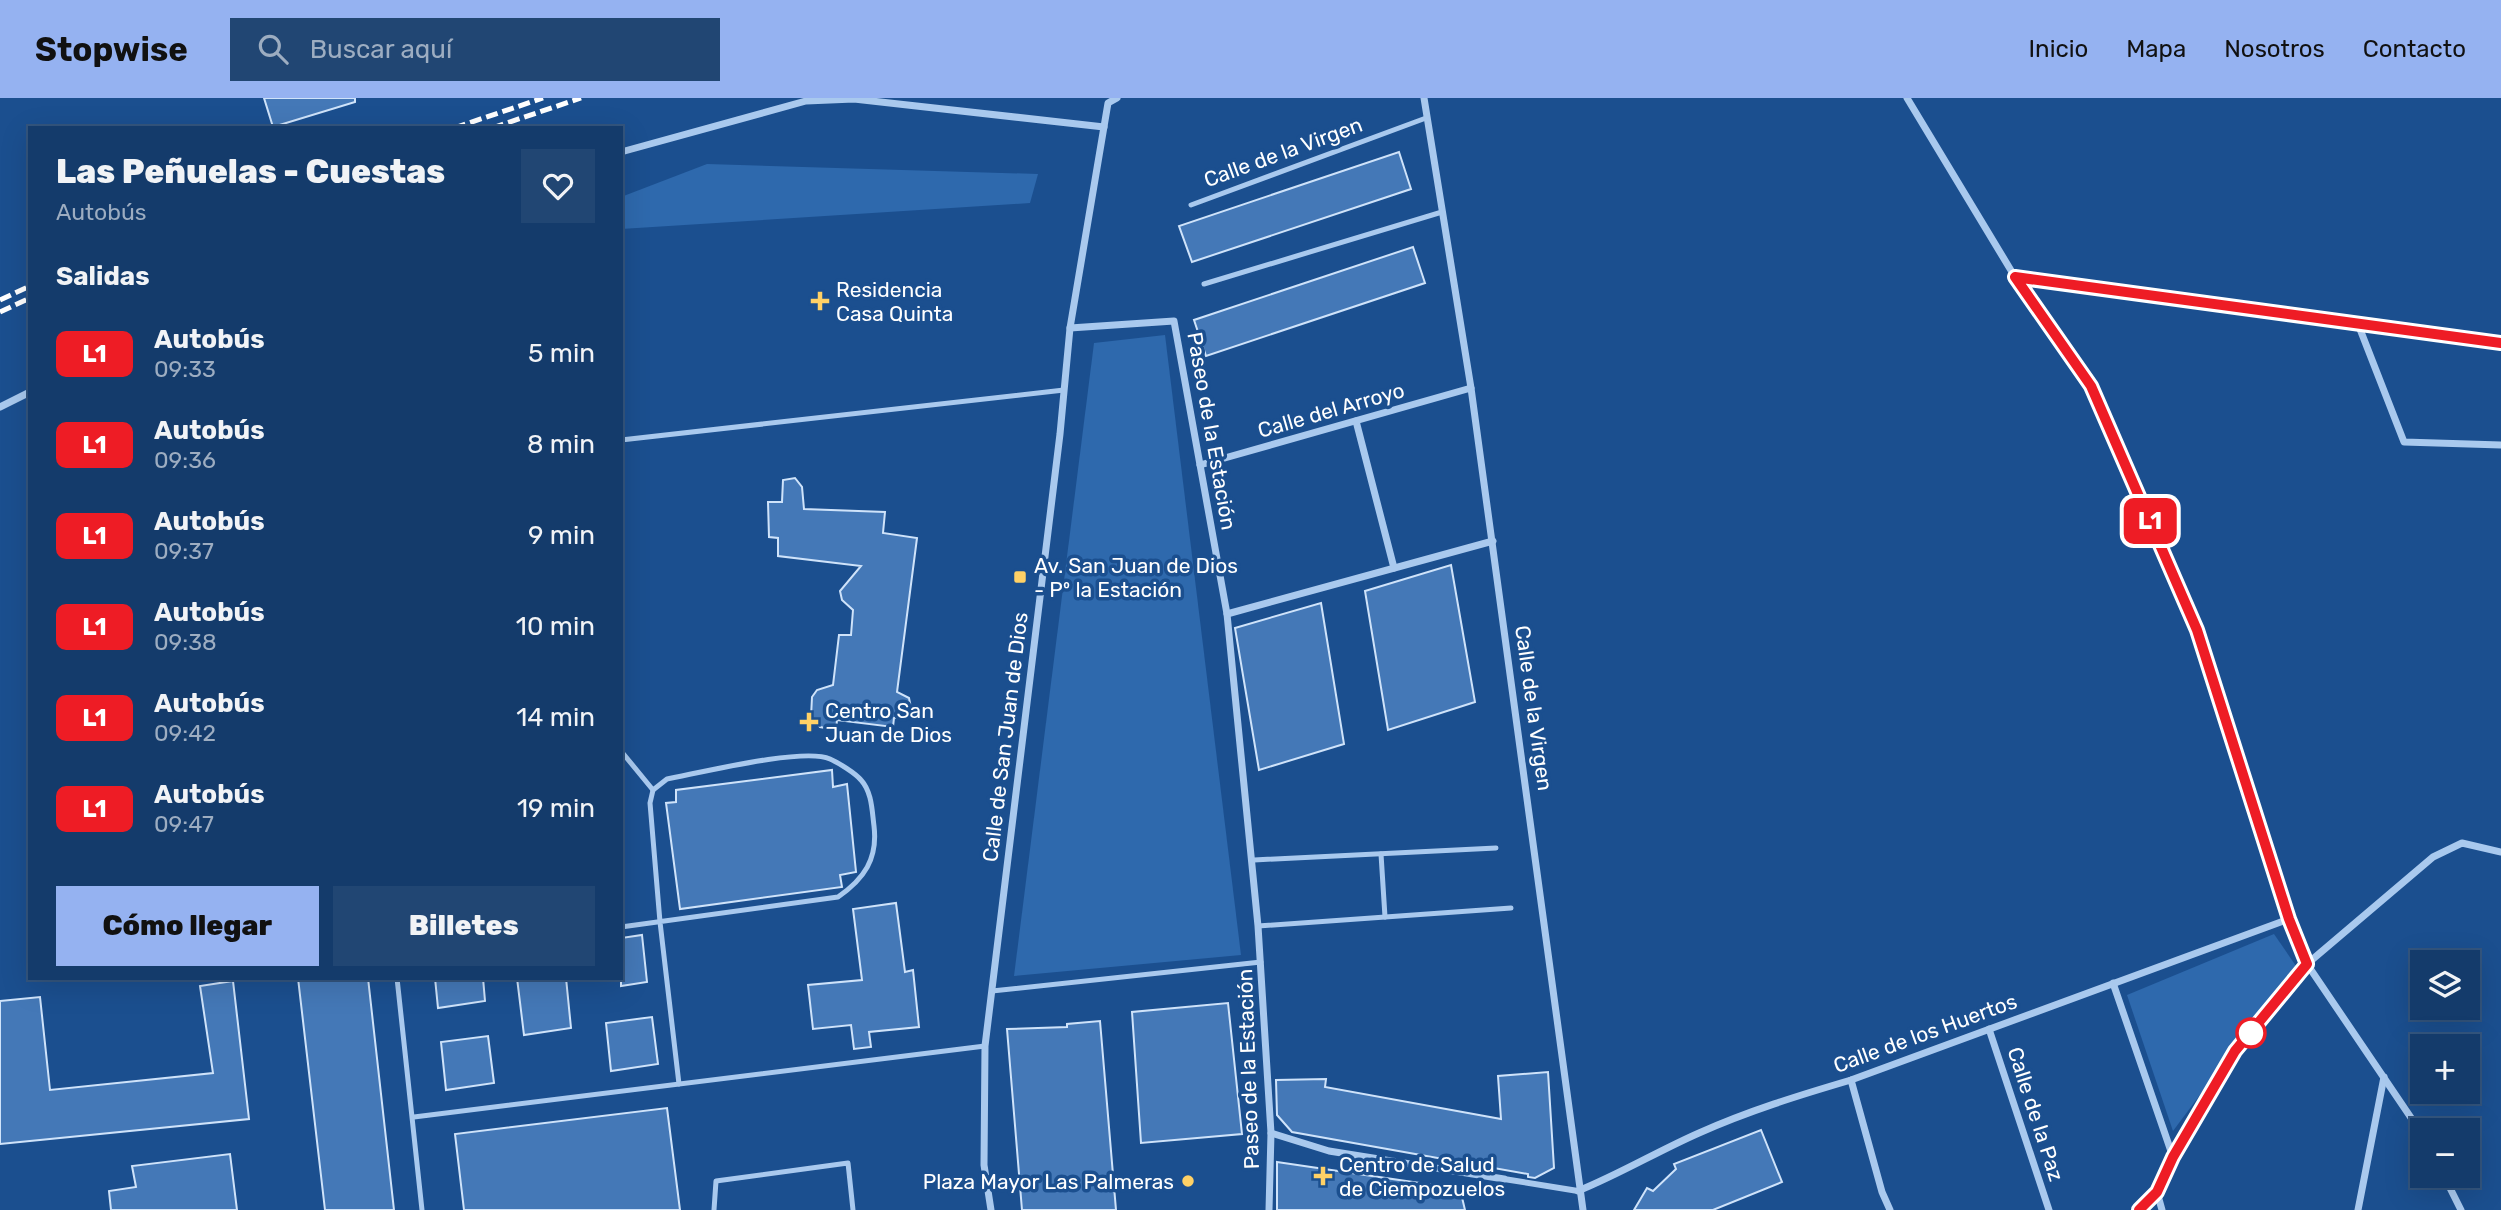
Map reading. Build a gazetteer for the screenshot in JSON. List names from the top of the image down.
{
  "streets": {
    "street": [
      "Calle de la Virgen",
      "Calle del Arroyo",
      "Paseo de la Estación",
      "Calle de San Juan de Dios",
      "Calle de los Huertos",
      "Calle de la Paz"
    ]
  },
  "crossings": [
    ["Calle de la Virgen", "Calle del Arroyo"],
    ["Calle de la Virgen", "Calle de los Huertos"],
    ["Calle del Arroyo", "Paseo de la Estación"],
    ["Paseo de la Estación", "Calle de San Juan de Dios"],
    ["Calle de los Huertos", "Calle de la Paz"]
  ],
  "places": {
    "health": ["Residencia Casa Quinta", "Centro San Juan de Dios", "Centro de Salud de Ciempozuelos"],
    "transit": ["Av. San Juan de Dios - Pº la Estación"],
    "other": ["Plaza Mayor Las Palmeras"]
  },
  "lines": ["bus line L1"],
  "page": {
    "header": "Stopwise",
    "search": "Buscar aquí",
    "nav": [
      "Inicio",
      "Mapa",
      "Nosotros",
      "Contacto"
    ],
    "on_map": "L1",
    "heading": [
      ["Las Peñuelas - Cuestas", "Autobús"],
      "Salidas"
    ],
    "list": [
      {
        "mark": "L1",
        "name": "Autobús",
        "note": "09:33",
        "value": "5 min"
      },
      {
        "mark": "L1",
        "name": "Autobús",
        "note": "09:36",
        "value": "8 min"
      },
      {
        "mark": "L1",
        "name": "Autobús",
        "note": "09:37",
        "value": "9 min"
      },
      {
        "mark": "L1",
        "name": "Autobús",
        "note": "09:38",
        "value": "10 min"
      },
      {
        "mark": "L1",
        "name": "Autobús",
        "note": "09:42",
        "value": "14 min"
      },
      {
        "mark": "L1",
        "name": "Autobús",
        "note": "09:47",
        "value": "19 min"
      }
    ],
    "buttons": ["Cómo llegar", "Billetes"],
    "map_buttons": ["+", "−"]
  }
}
